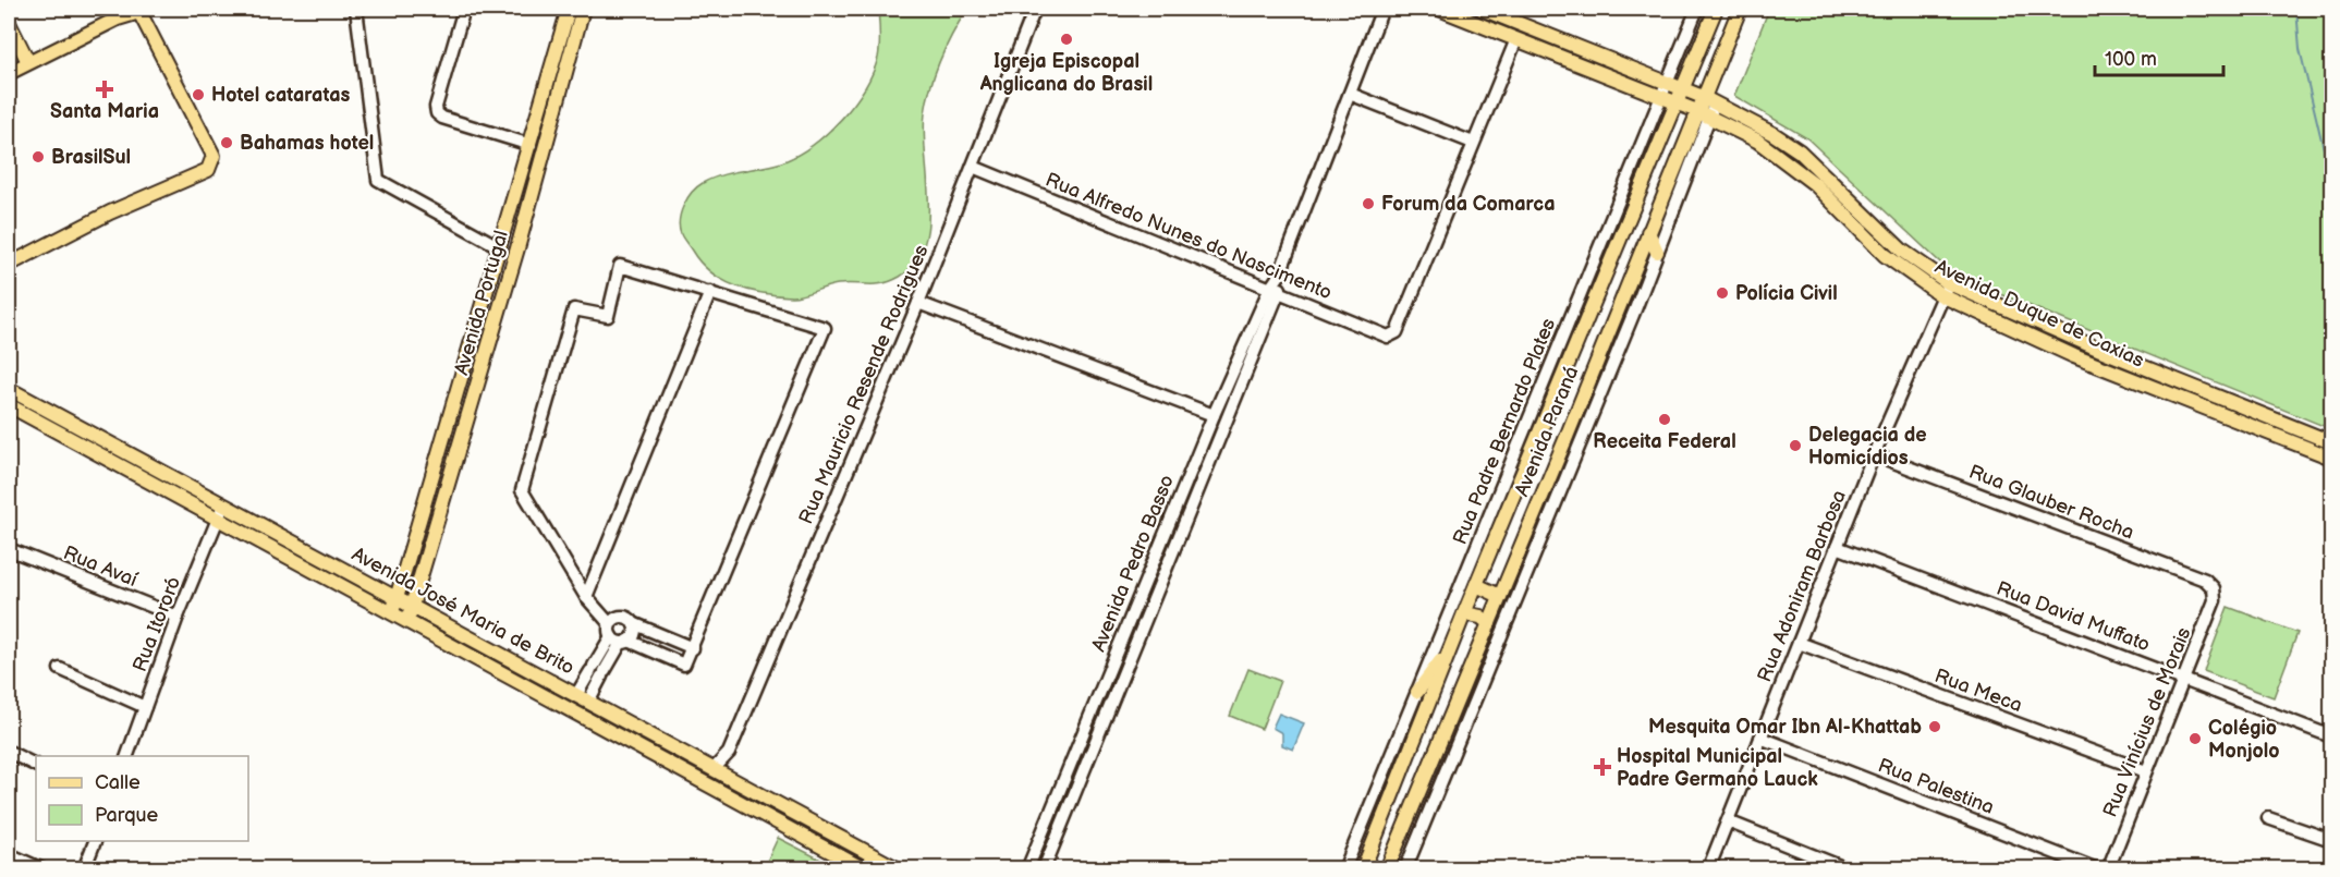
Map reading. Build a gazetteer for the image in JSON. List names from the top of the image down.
{
  "streets": {
    "main road": [
      "Avenida Portugal",
      "Avenida Duque de Caxias",
      "Avenida Paraná",
      "Avenida José Maria de Brito"
    ],
    "street": [
      "Rua Alfredo Nunes do Nascimento",
      "Rua Mauricio Resende Rodrigues",
      "Rua Padre Bernardo Plates",
      "Rua Glauber Rocha",
      "Avenida Pedro Basso",
      "Rua Avaí",
      "Rua Adoniram Barbosa",
      "Rua David Muffato",
      "Rua Itororó",
      "Rua Meca",
      "Rua Vinícius de Morais",
      "Rua Palestina"
    ]
  },
  "crossings": [
    ["Rua Alfredo Nunes do Nascimento", "Rua Mauricio Resende Rodrigues"],
    ["Rua Alfredo Nunes do Nascimento", "Avenida Pedro Basso"],
    ["Avenida Portugal", "Avenida José Maria de Brito"],
    ["Avenida Duque de Caxias", "Rua Padre Bernardo Plates"],
    ["Avenida Duque de Caxias", "Avenida Paraná"],
    ["Avenida Duque de Caxias", "Rua Adoniram Barbosa"],
    ["Rua Mauricio Resende Rodrigues", "Avenida José Maria de Brito"],
    ["Rua Glauber Rocha", "Rua Adoniram Barbosa"],
    ["Rua Glauber Rocha", "Rua Vinícius de Morais"],
    ["Rua Avaí", "Rua Itororó"],
    ["Rua Adoniram Barbosa", "Rua David Muffato"],
    ["Rua Adoniram Barbosa", "Rua Meca"],
    ["Rua Adoniram Barbosa", "Rua Palestina"],
    ["Avenida José Maria de Brito", "Rua Itororó"],
    ["Rua David Muffato", "Rua Vinícius de Morais"],
    ["Rua Meca", "Rua Vinícius de Morais"]
  ],
  "places": {
    "other": [
      "Igreja Episcopal Anglicana do Brasil",
      "Hotel cataratas",
      "Bahamas hotel",
      "BrasilSul",
      "Forum da Comarca",
      "Polícia Civil",
      "Receita Federal",
      "Delegacia de Homicídios",
      "Mesquita Omar Ibn Al-Khattab",
      "Colégio Monjolo"
    ],
    "health": ["Santa Maria", "Hospital Municipal Padre Germano Lauck"]
  },
  "legend": ["Calle", "Parque"],
  "scale_bar": "100 m"
}
